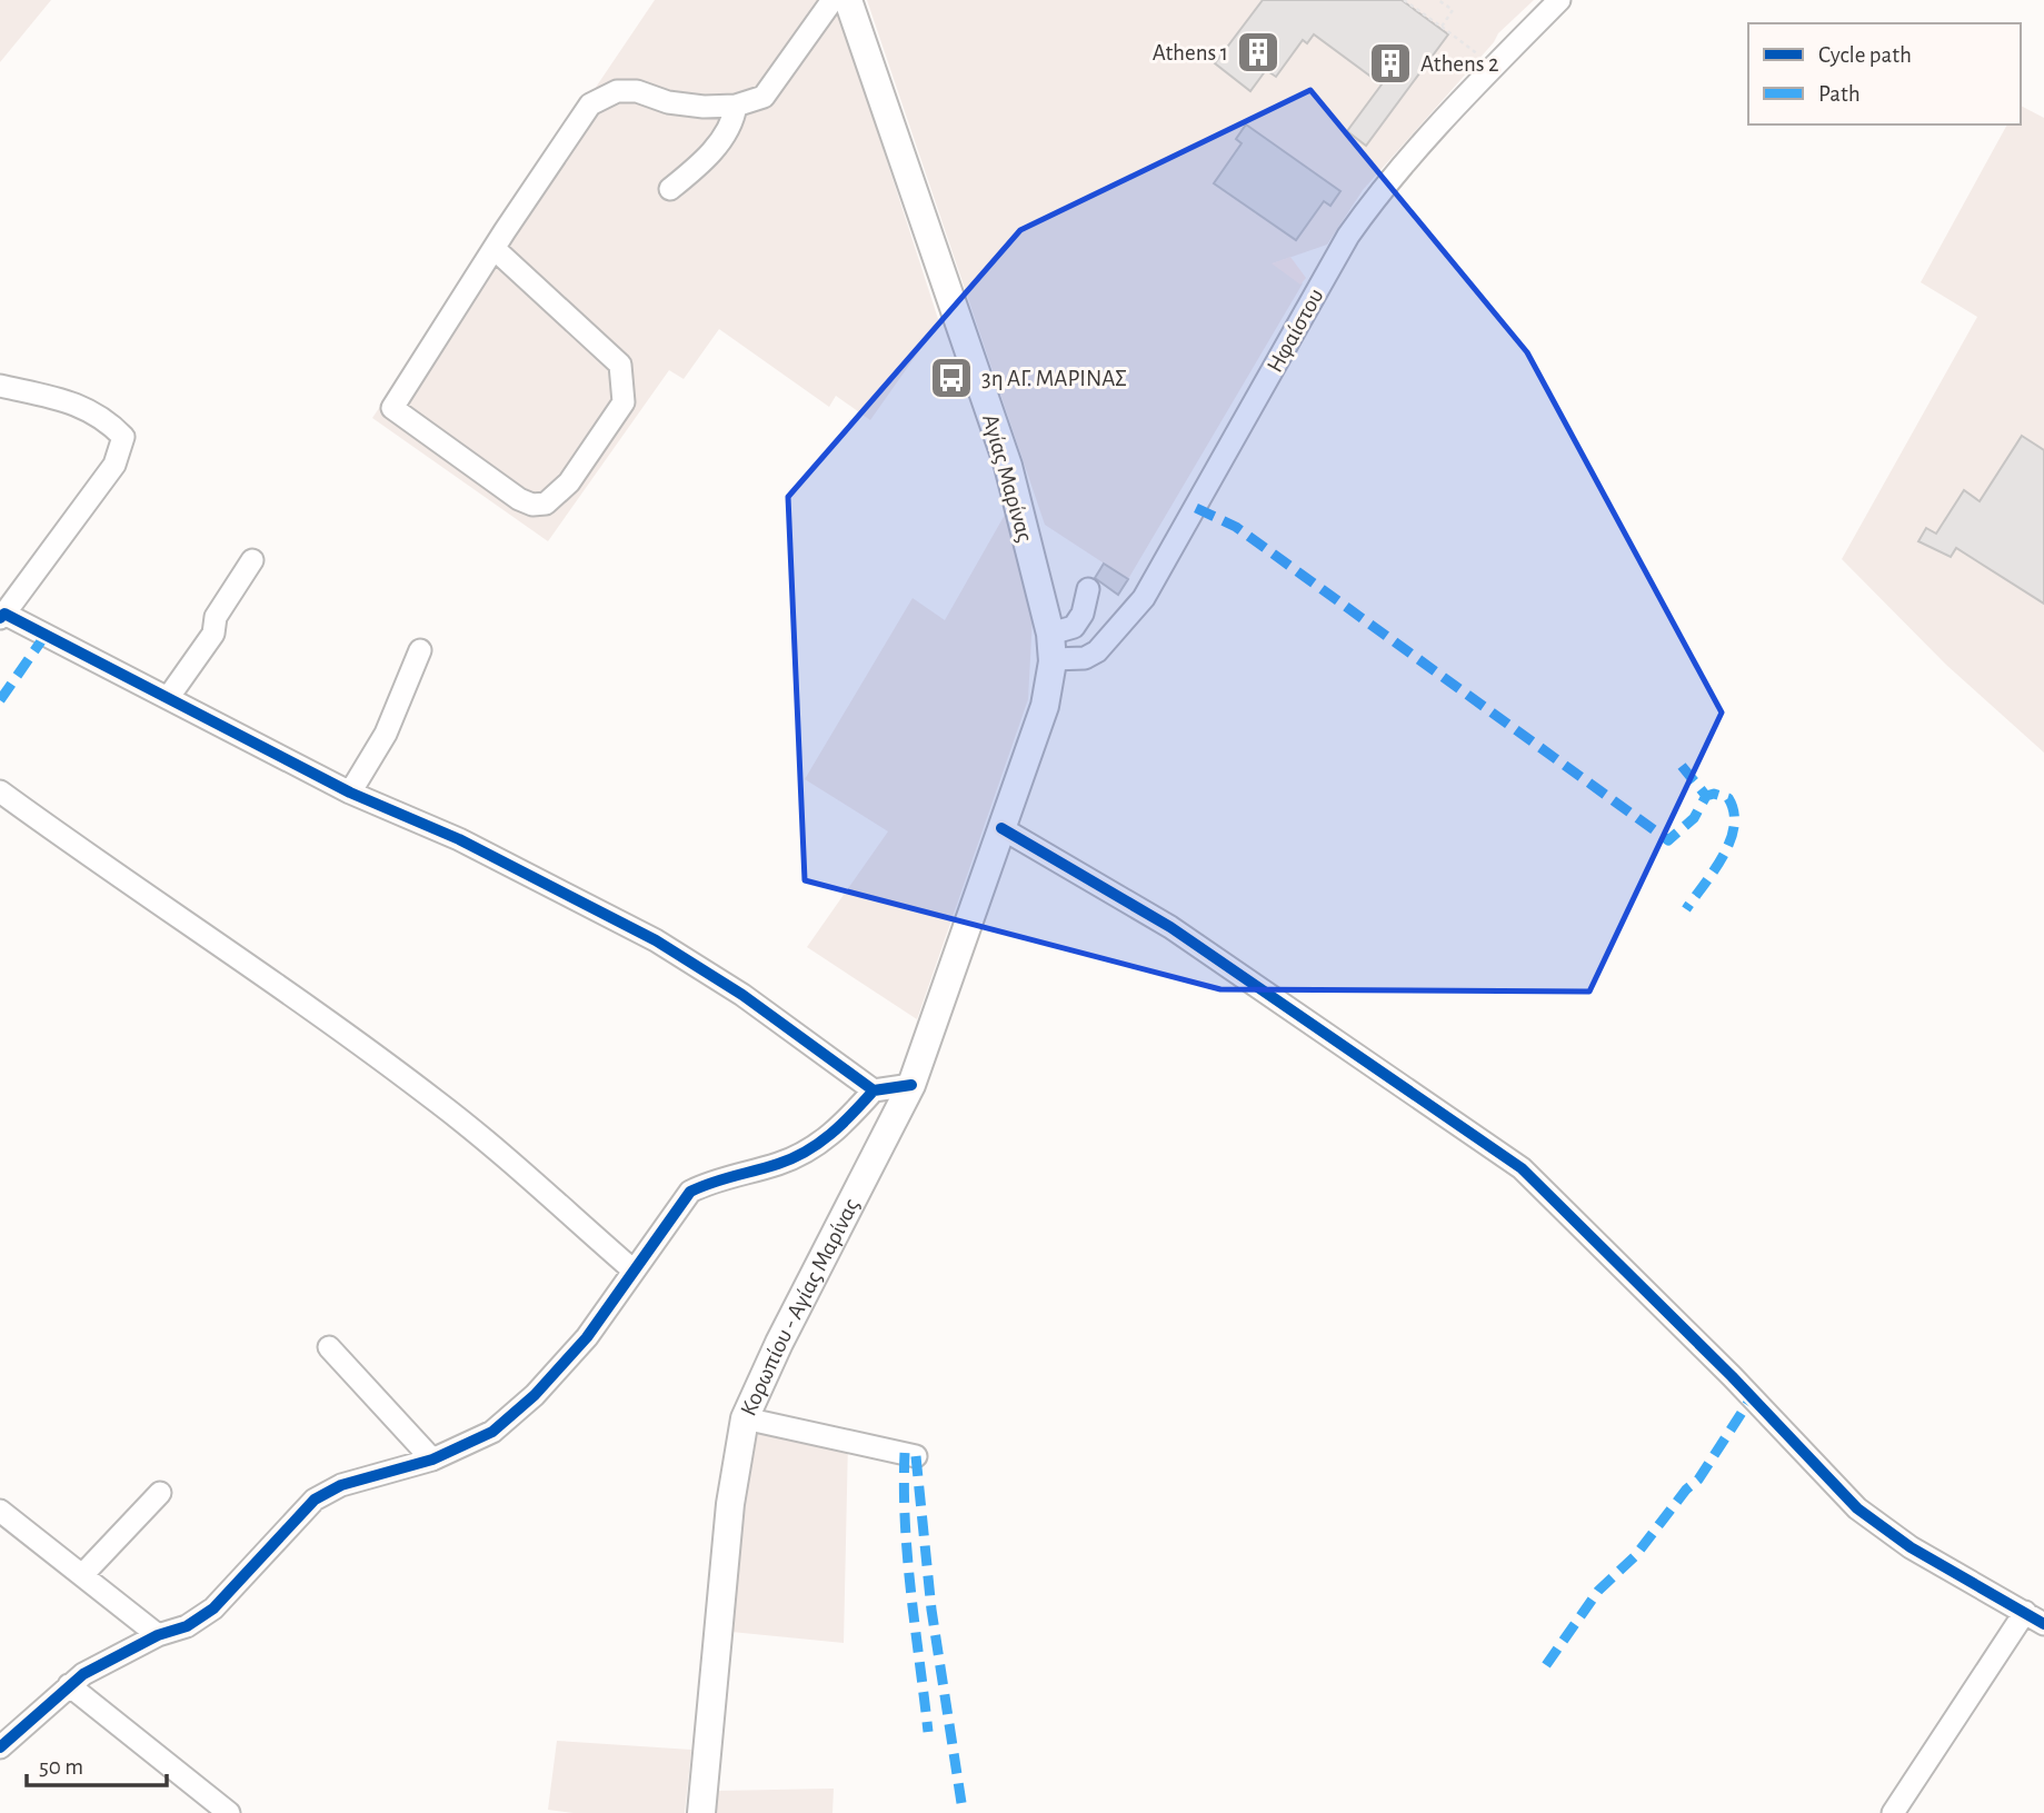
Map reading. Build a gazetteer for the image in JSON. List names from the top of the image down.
{
  "streets": {
    "main road": ["Αγίας Μαρίνας", "Κορωπίου - Αγίας Μαρίνας"],
    "street": ["Ηφαίστου"]
  },
  "crossings": [
    ["Ηφαίστου", "Αγίας Μαρίνας"],
    ["Αγίας Μαρίνας", "Κορωπίου - Αγίας Μαρίνας"]
  ],
  "places": {
    "building": ["Athens 1", "Athens 2"],
    "bus stop": ["3η ΑΓ. ΜΑΡΙΝΑΣ"]
  },
  "legend": ["Cycle path", "Path"],
  "scale_bar": "50 m"
}
